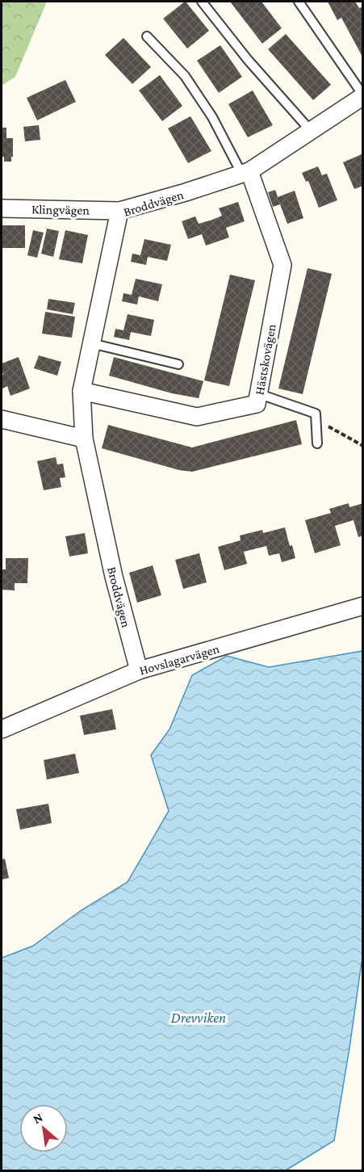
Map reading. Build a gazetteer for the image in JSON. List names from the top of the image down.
{
  "streets": {
    "street": [
      "Broddvägen",
      "Klingvägen",
      "Hästskovägen",
      "Hovslagarvägen"
    ]
  },
  "crossings": [
    ["Broddvägen", "Klingvägen"],
    ["Broddvägen", "Hästskovägen"],
    ["Broddvägen", "Hovslagarvägen"]
  ],
  "water": ["Drevviken"],
  "north": "top left"
}
